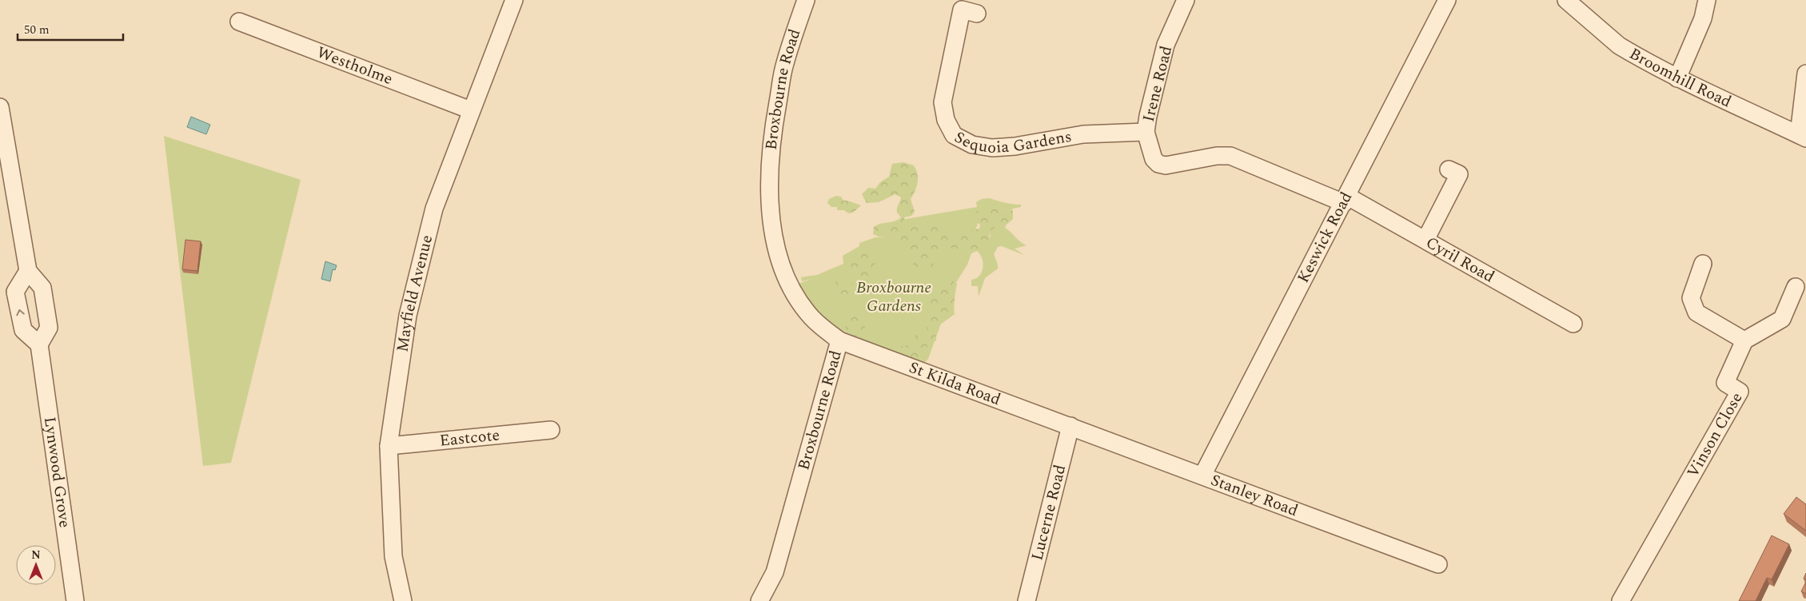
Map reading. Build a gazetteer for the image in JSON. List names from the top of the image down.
{
  "streets": {
    "street": [
      "Westholme",
      "Broomhill Road",
      "Irene Road",
      "Broxbourne Road",
      "Sequoia Gardens",
      "Keswick Road",
      "Cyril Road",
      "Mayfield Avenue",
      "St Kilda Road",
      "Vinson Close",
      "Eastcote",
      "Lynwood Grove",
      "Stanley Road",
      "Lucerne Road"
    ]
  },
  "crossings": [
    ["Westholme", "Mayfield Avenue"],
    ["Irene Road", "Sequoia Gardens"],
    ["Irene Road", "Keswick Road"],
    ["Irene Road", "Cyril Road"],
    ["Broxbourne Road", "St Kilda Road"],
    ["Keswick Road", "Cyril Road"],
    ["Keswick Road", "Stanley Road"],
    ["Mayfield Avenue", "Eastcote"],
    ["St Kilda Road", "Stanley Road"],
    ["St Kilda Road", "Lucerne Road"],
    ["Stanley Road", "Lucerne Road"]
  ],
  "parks": ["Broxbourne Gardens"],
  "scale_bar": "50 m",
  "north": "top"
}
